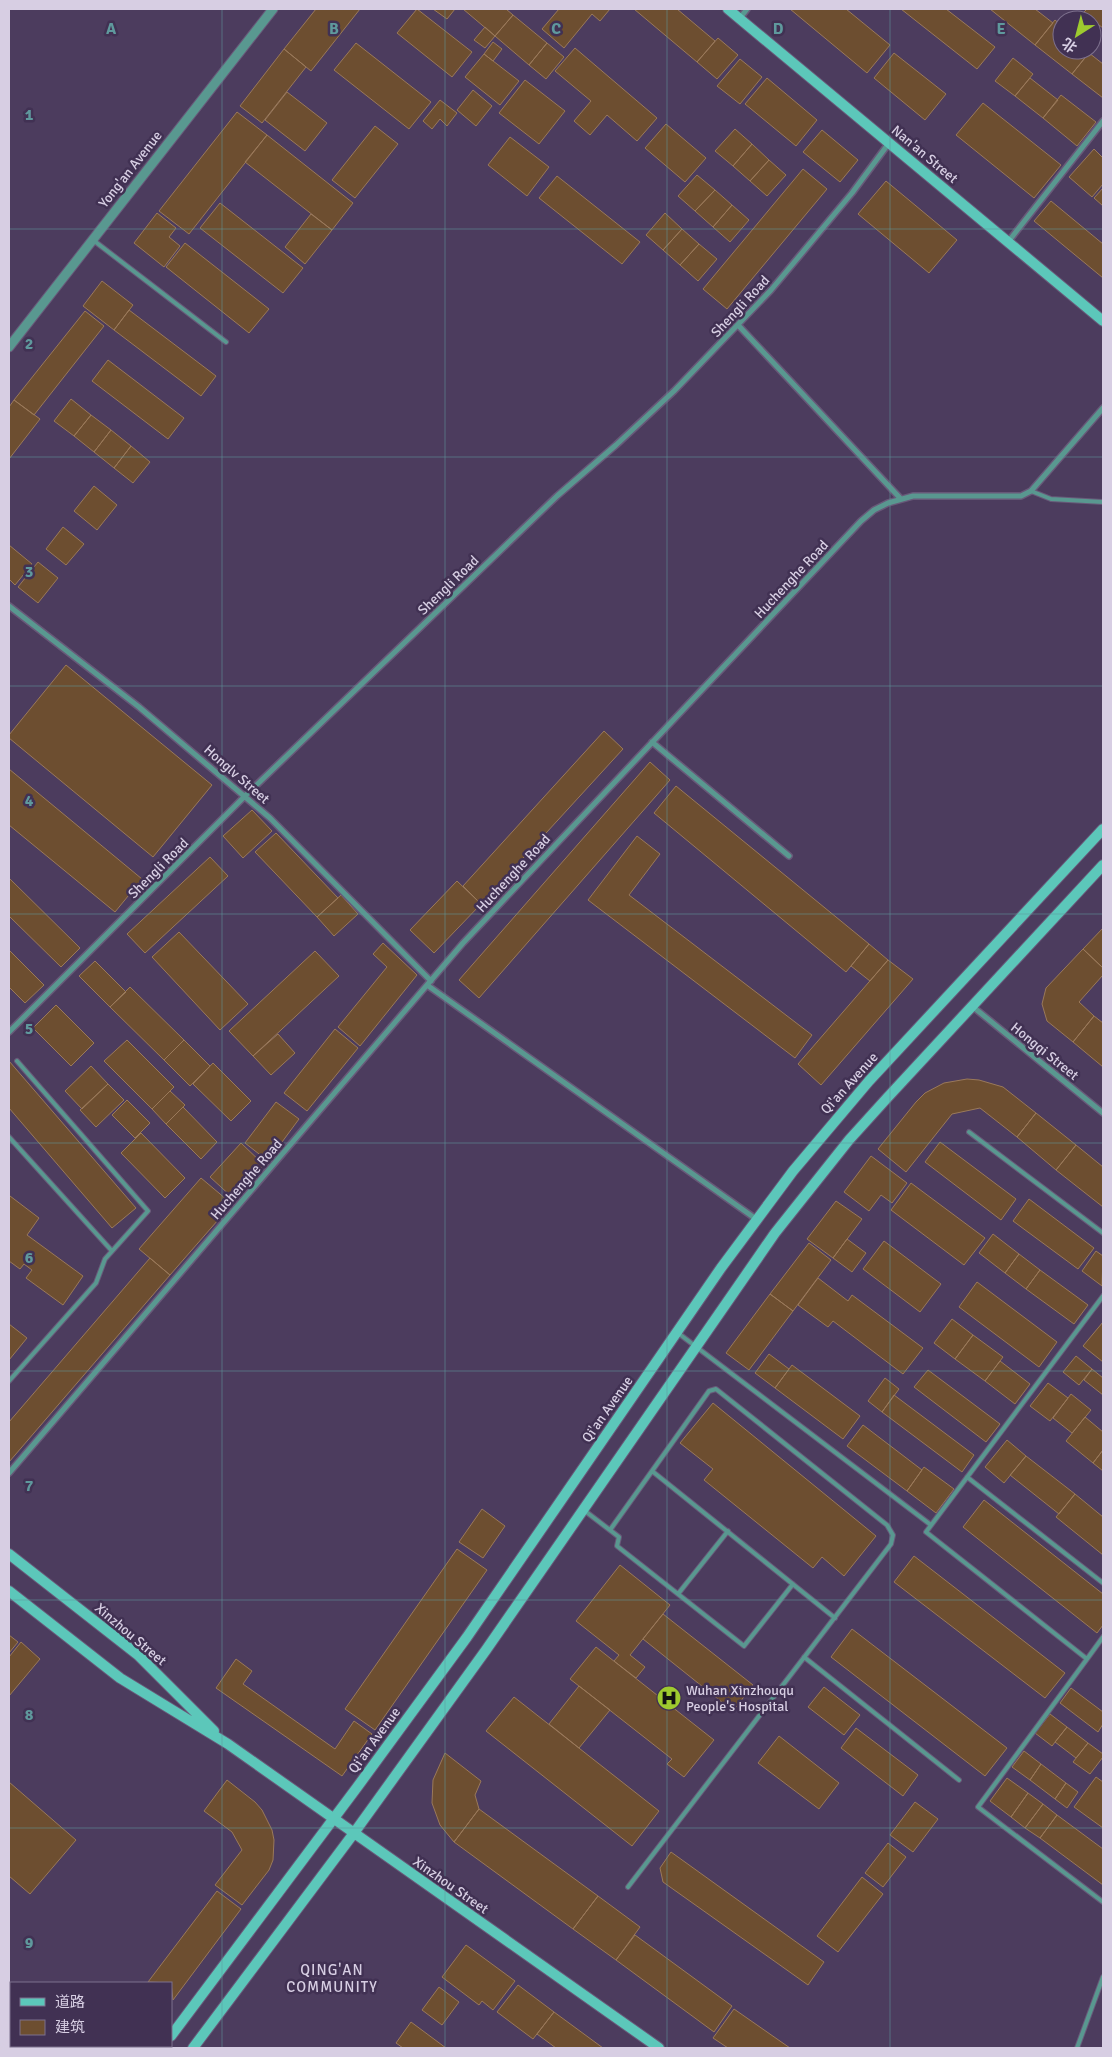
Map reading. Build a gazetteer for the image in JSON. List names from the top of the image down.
{
  "streets": {
    "main road": ["Nan'an Street", "Qi'an Avenue", "Xinzhou Street"],
    "street": [
      "Yong'an Avenue",
      "Shengli Road",
      "Huchenghe Road",
      "Honglv Street",
      "Hongqi Street"
    ]
  },
  "crossings": [
    ["Nan'an Street", "Shengli Road"],
    ["Shengli Road", "Honglv Street"],
    ["Huchenghe Road", "Honglv Street"],
    ["Honglv Street", "Qi'an Avenue"],
    ["Qi'an Avenue", "Xinzhou Street"]
  ],
  "districts": ["QING'AN COMMUNITY"],
  "places": {
    "hospital": ["Wuhan Xinzhouqu People's Hospital"]
  },
  "legend": ["道路", "建筑"],
  "north": "bottom left",
  "grid": {
    "columns": [
      "A",
      "B",
      "C",
      "D",
      "E"
    ],
    "rows": [
      "1",
      "2",
      "3",
      "4",
      "5",
      "6",
      "7",
      "8",
      "9"
    ]
  }
}
